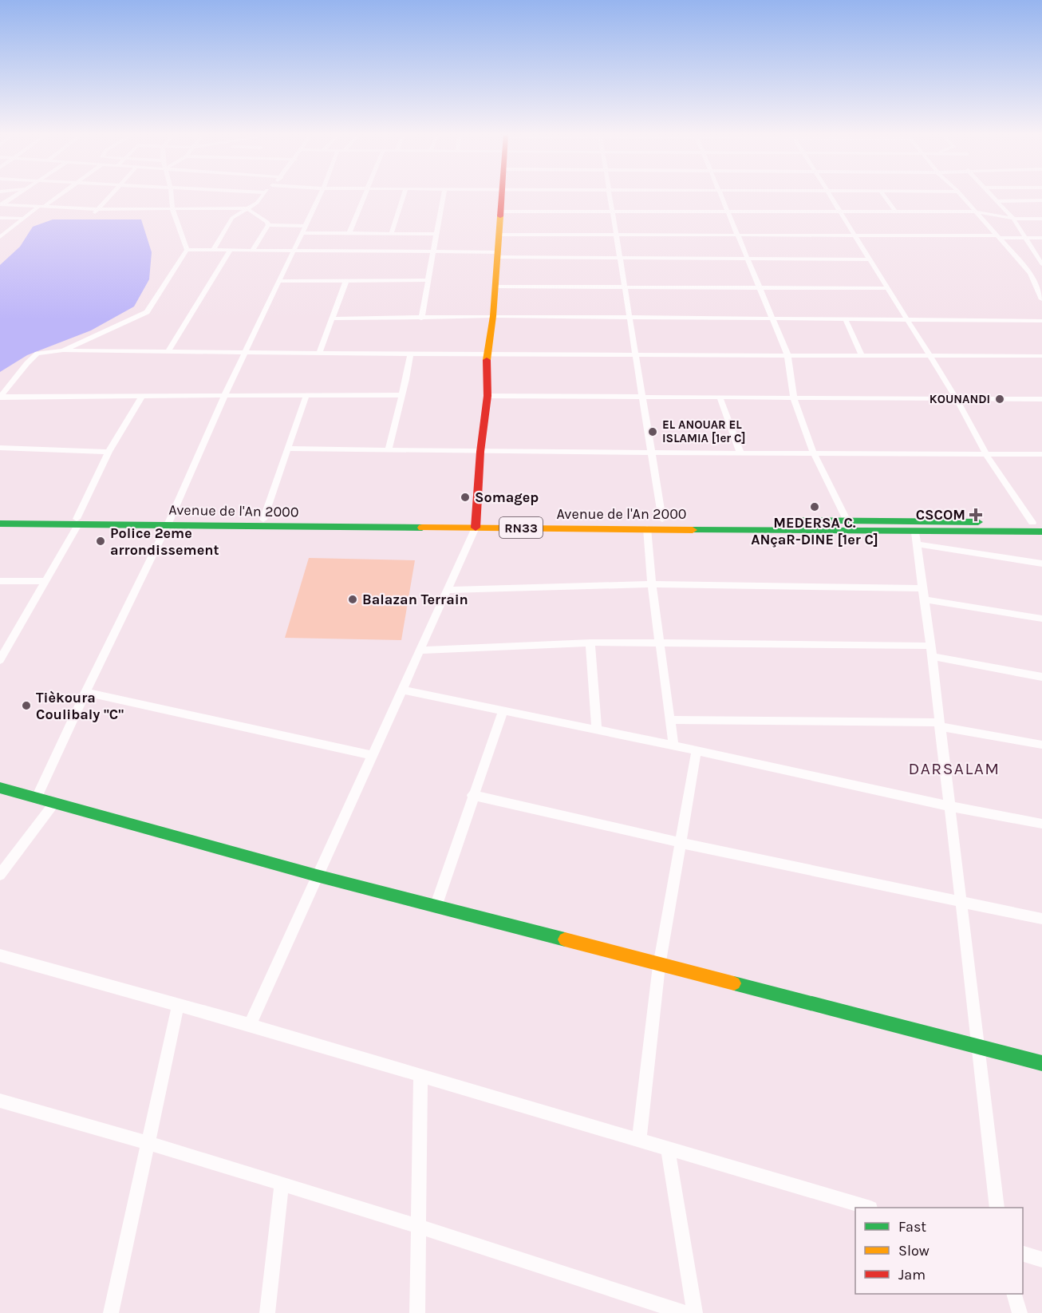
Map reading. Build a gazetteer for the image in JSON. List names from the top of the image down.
{
  "streets": {
    "main road": ["Avenue de l'An 2000", "RN33"]
  },
  "districts": ["DARSALAM"],
  "places": {
    "other": [
      "KOUNANDI",
      "EL ANOUAR EL ISLAMIA [1er C]",
      "Somagep",
      "MEDERSA C. ANçaR-DINE [1er C]",
      "Police 2eme arrondissement",
      "Balazan Terrain",
      "Tièkoura Coulibaly \"C\""
    ],
    "health": ["CSCOM"]
  },
  "legend": ["Fast", "Slow", "Jam"]
}
